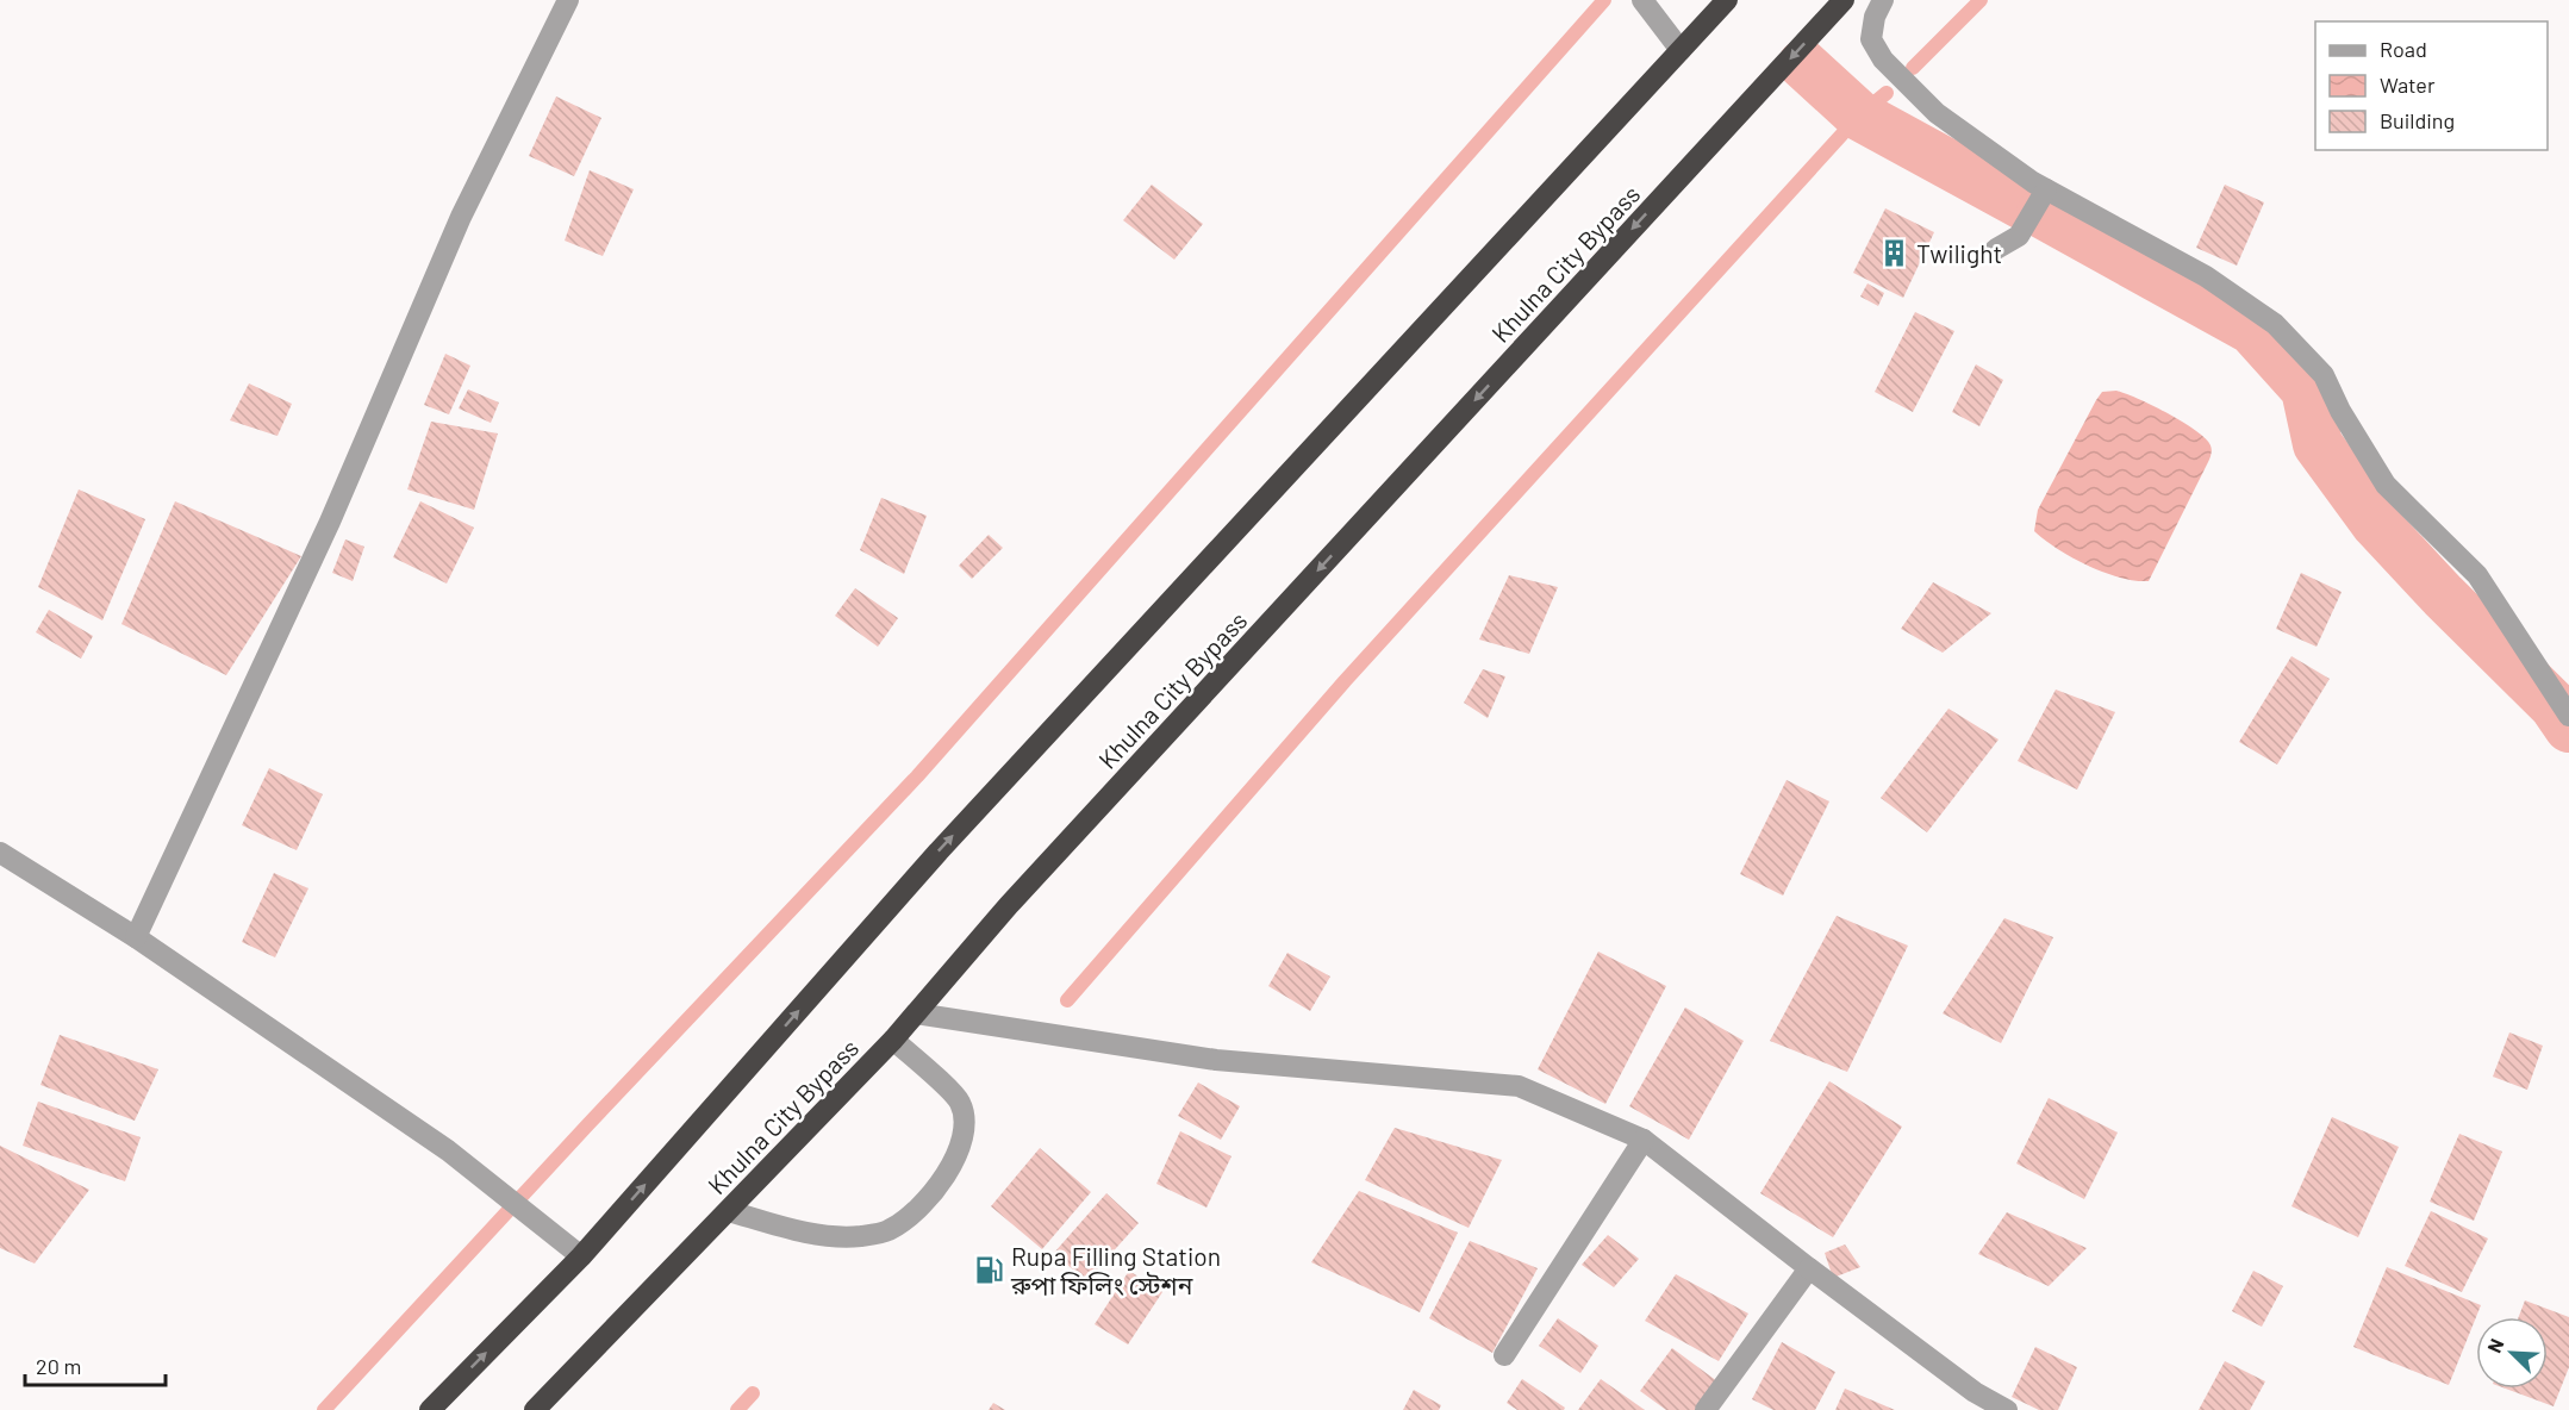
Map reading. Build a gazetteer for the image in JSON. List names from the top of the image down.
{
  "streets": {
    "highway": ["Khulna City Bypass"]
  },
  "places": {
    "building": ["Twilight"],
    "fuel station": ["Rupa Filling Station রুপা ফিলিং স্টেশন"]
  },
  "legend": ["Road", "Water", "Building"],
  "scale_bar": "20 m",
  "north": "top left"
}
